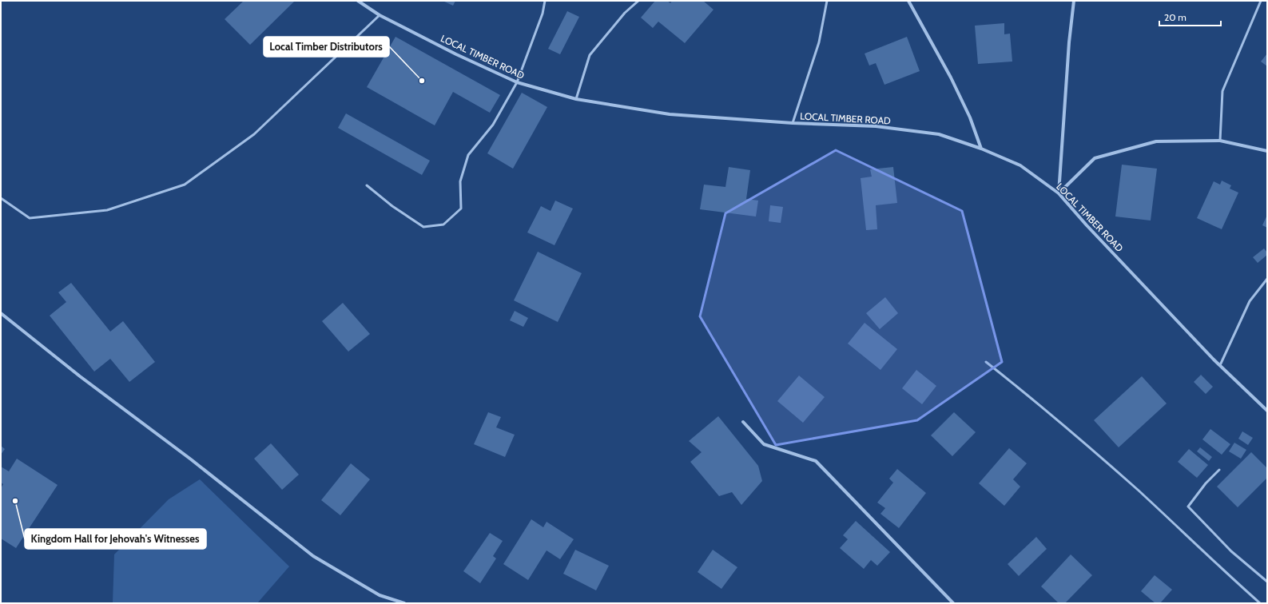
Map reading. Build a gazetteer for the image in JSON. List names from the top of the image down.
{
  "streets": {
    "street": ["LOCAL TIMBER ROAD"]
  },
  "places": ["Local Timber Distributors", "Kingdom Hall for Jehovah's Witnesses"],
  "scale_bar": "20 m"
}
